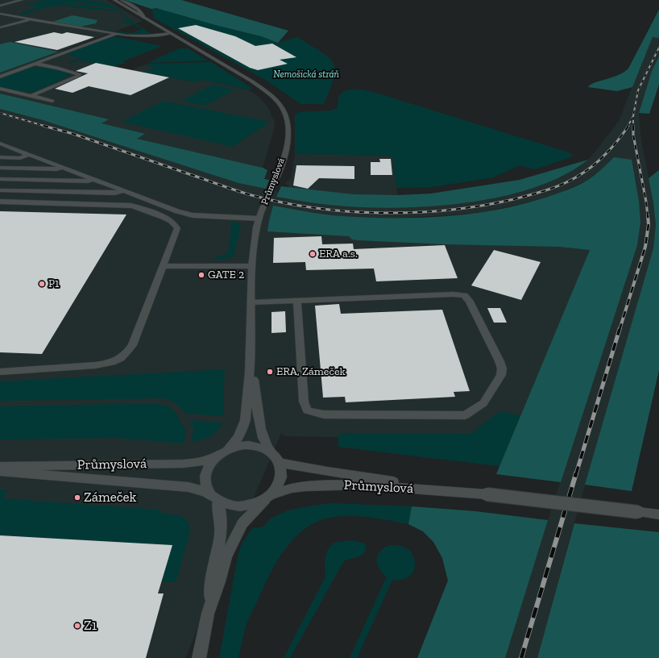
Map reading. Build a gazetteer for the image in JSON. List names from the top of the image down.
{
  "streets": {
    "street": ["Průmyslová"]
  },
  "parks": ["Nemošická stráň"],
  "places": [
    "ERA a.s.",
    "GATE 2",
    "P1",
    "ERA, Zámeček",
    "Zámeček",
    "Z1"
  ]
}
